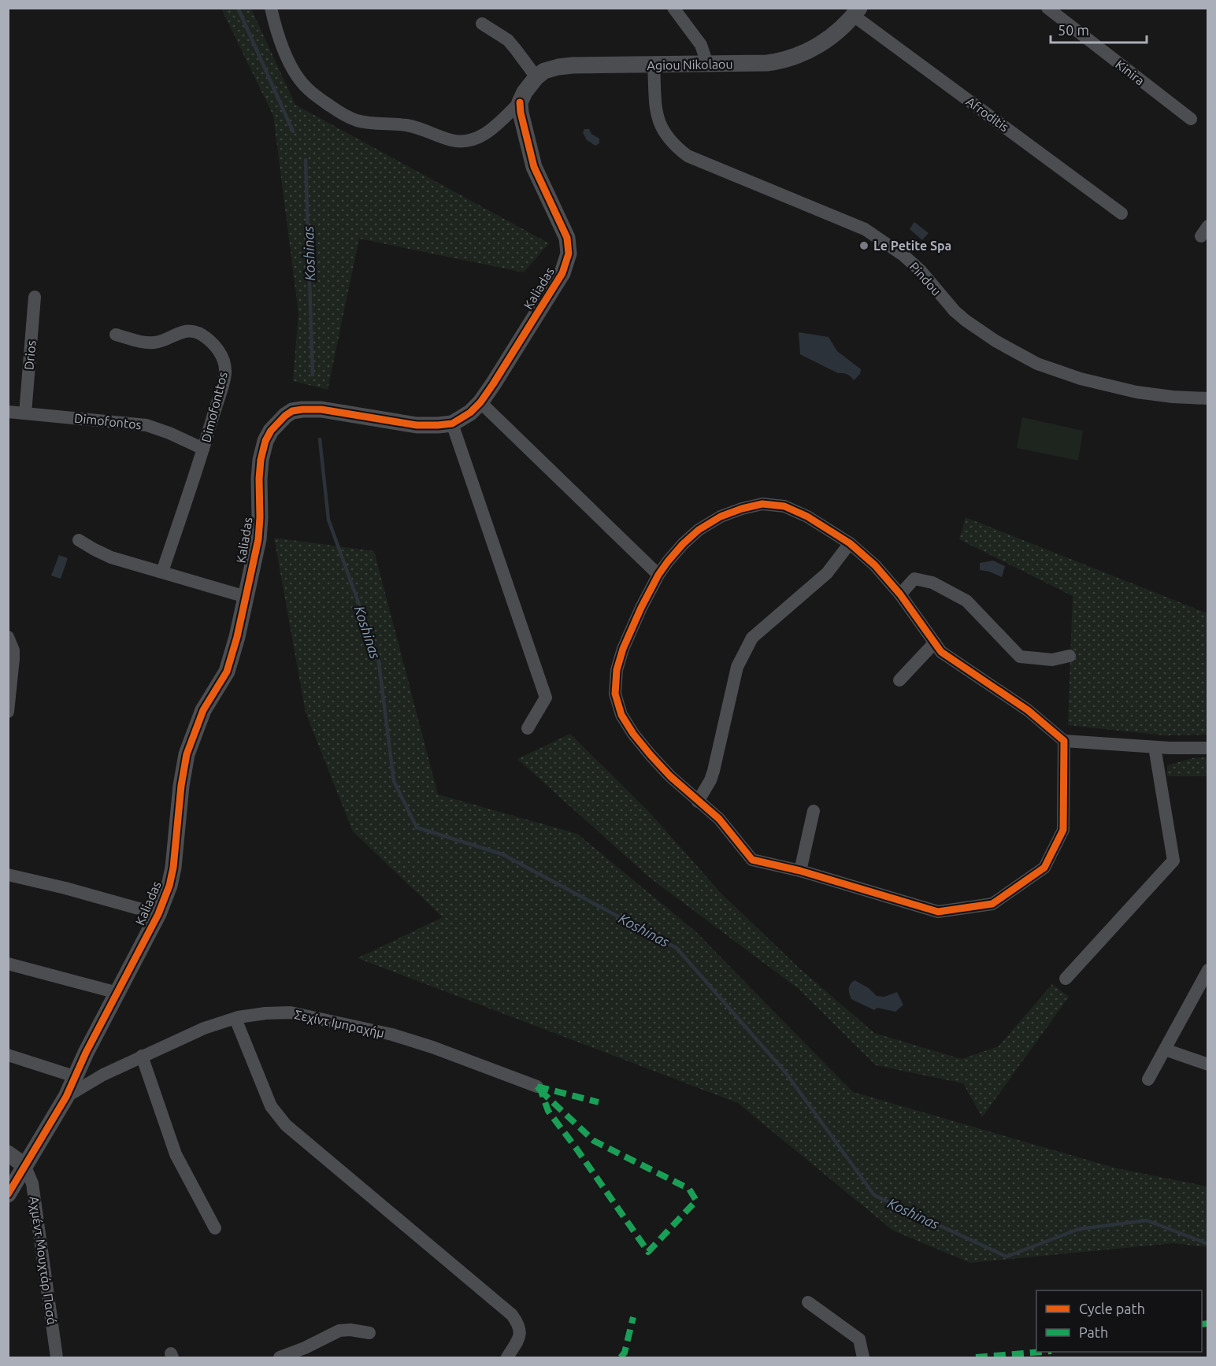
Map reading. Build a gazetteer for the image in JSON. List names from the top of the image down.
{
  "streets": {
    "street": [
      "Agiou Nikolaou",
      "Kinira",
      "Afroditis",
      "Pindou",
      "Kaliadas",
      "Drios",
      "Dimofonttos",
      "Dimofontos",
      "Σεχίντ Ιμπραχήμ",
      "Αχμέντ Μουχτάρ Πασά"
    ]
  },
  "crossings": [
    ["Agiou Nikolaou", "Afroditis"],
    ["Agiou Nikolaou", "Pindou"],
    ["Kaliadas", "Σεχίντ Ιμπραχήμ"],
    ["Kaliadas", "Αχμέντ Μουχτάρ Πασά"],
    ["Drios", "Dimofontos"],
    ["Dimofonttos", "Dimofontos"]
  ],
  "water": ["Koshinas"],
  "places": ["Le Petite Spa"],
  "legend": ["Cycle path", "Path"],
  "scale_bar": "50 m"
}
